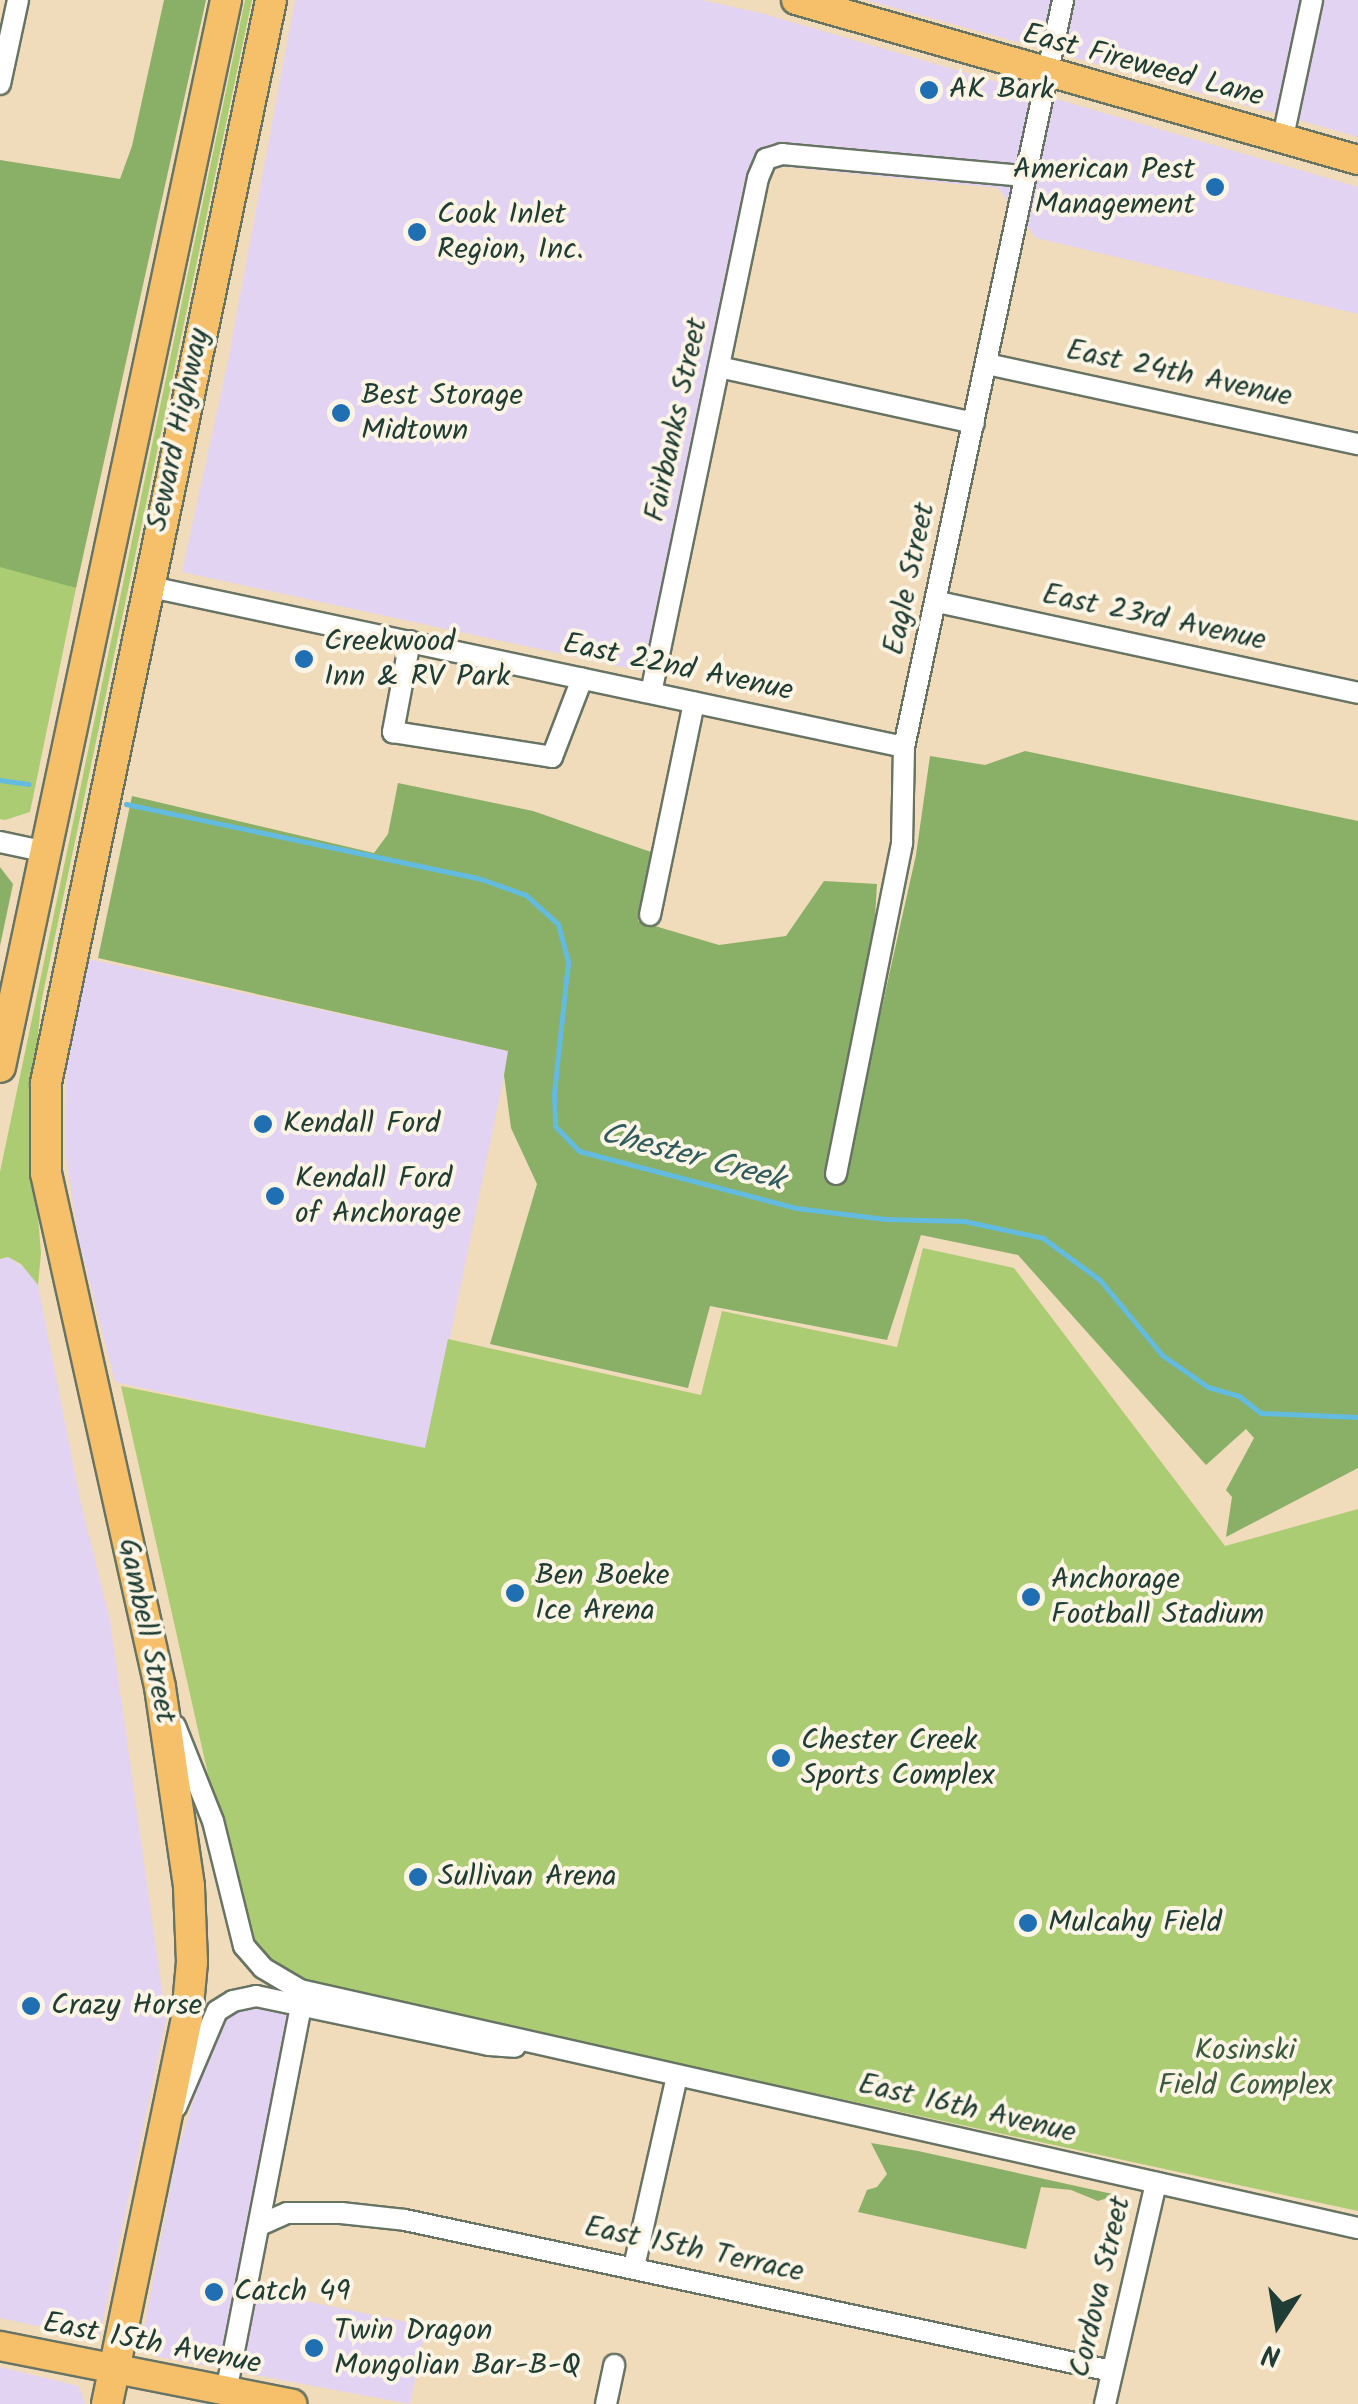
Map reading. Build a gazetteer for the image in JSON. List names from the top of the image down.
{
  "streets": {
    "highway": ["Seward Highway", "Gambell Street"],
    "main road": ["East Fireweed Lane", "East 15th Avenue"],
    "street": [
      "East 24th Avenue",
      "Fairbanks Street",
      "Eagle Street",
      "East 23rd Avenue",
      "East 22nd Avenue",
      "East 16th Avenue",
      "East 15th Terrace",
      "Cordova Street"
    ]
  },
  "crossings": [
    ["East Fireweed Lane", "Eagle Street"],
    ["East 24th Avenue", "Eagle Street"],
    ["Fairbanks Street", "Eagle Street"],
    ["Fairbanks Street", "East 22nd Avenue"],
    ["Seward Highway", "East 22nd Avenue"],
    ["Seward Highway", "Gambell Street"],
    ["Eagle Street", "East 23rd Avenue"],
    ["Eagle Street", "East 22nd Avenue"],
    ["Gambell Street", "East 16th Avenue"],
    ["Gambell Street", "East 15th Avenue"],
    ["East 16th Avenue", "Cordova Street"],
    ["East 15th Terrace", "Cordova Street"]
  ],
  "water": ["Chester Creek"],
  "parks": ["Kosinski Field Complex"],
  "places": [
    "AK Bark",
    "American Pest Management",
    "Cook Inlet Region, Inc.",
    "Best Storage Midtown",
    "Creekwood Inn & RV Park",
    "Kendall Ford",
    "Kendall Ford of Anchorage",
    "Ben Boeke Ice Arena",
    "Anchorage Football Stadium",
    "Chester Creek Sports Complex",
    "Sullivan Arena",
    "Mulcahy Field",
    "Crazy Horse",
    "Catch 49",
    "Twin Dragon Mongolian Bar-B-Q"
  ],
  "north": "bottom"
}
